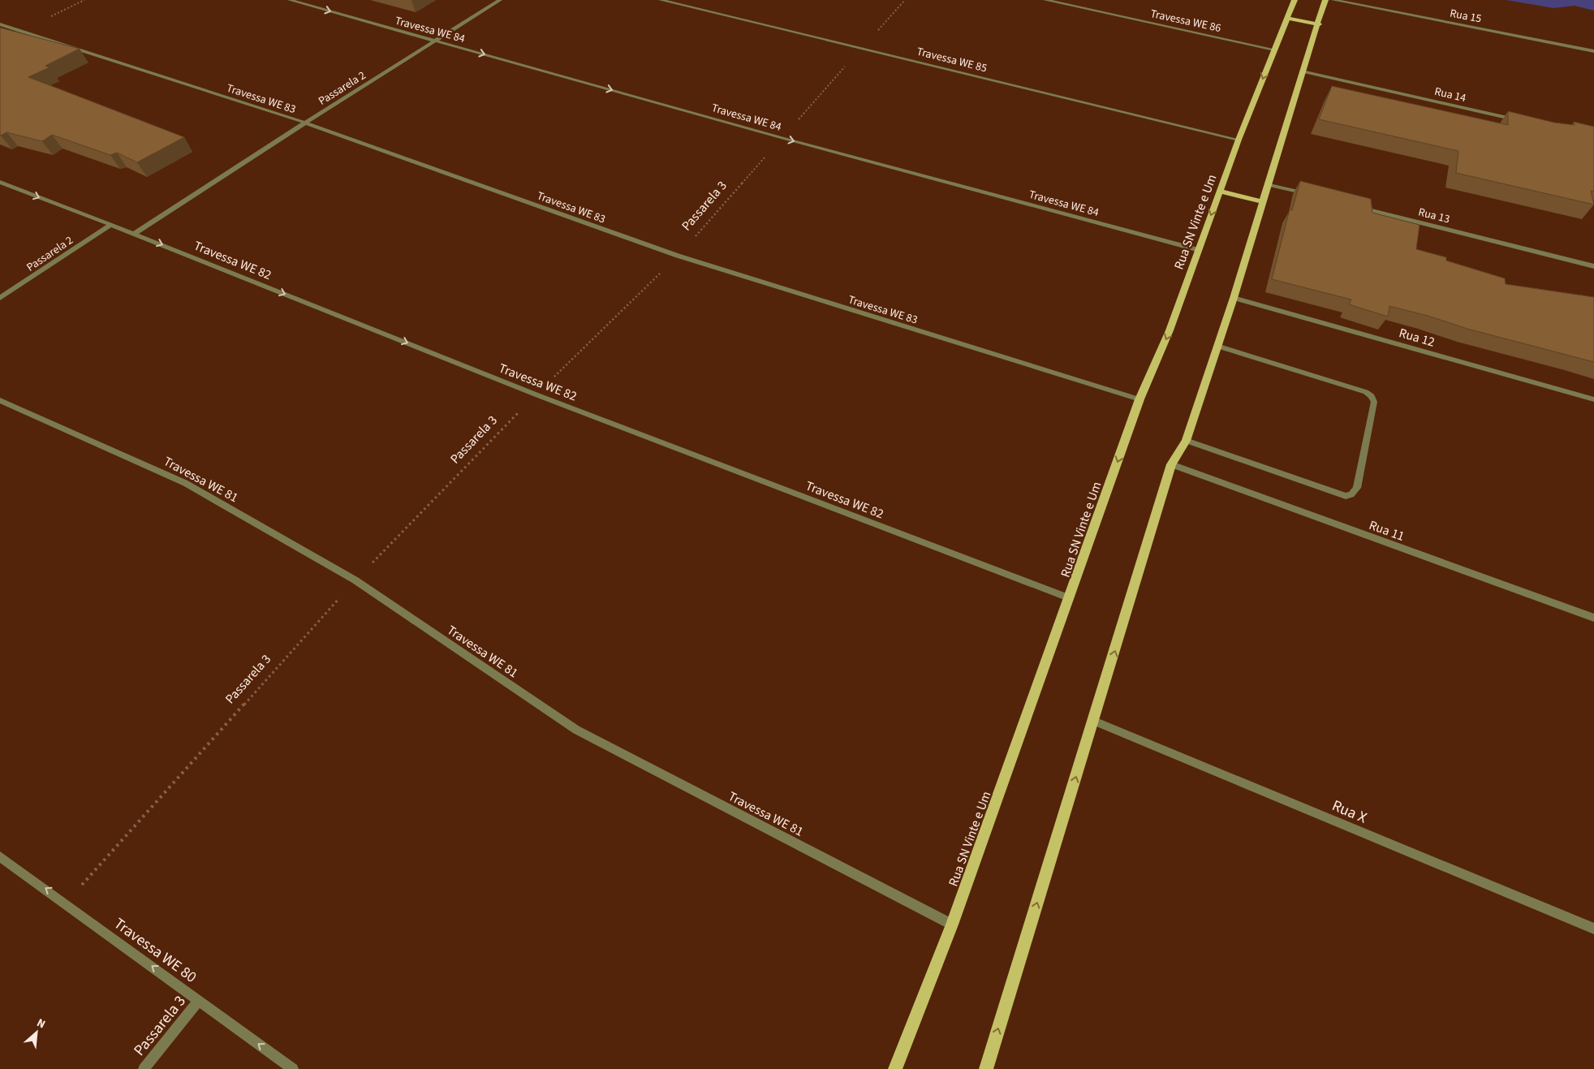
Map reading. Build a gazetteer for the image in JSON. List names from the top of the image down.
{
  "streets": {
    "main road": ["Rua SN Vinte e Um"],
    "street": [
      "Rua 15",
      "Travessa WE 86",
      "Travessa WE 84",
      "Travessa WE 85",
      "Passarela 2",
      "Rua 14",
      "Travessa WE 83",
      "Passarela 3",
      "Rua 13",
      "Travessa WE 82",
      "Rua 12",
      "Travessa WE 81",
      "Rua 11",
      "Rua X",
      "Travessa WE 80"
    ]
  },
  "crossings": [
    ["Travessa WE 86", "Rua SN Vinte e Um"],
    ["Travessa WE 84", "Passarela 2"],
    ["Travessa WE 84", "Passarela 3"],
    ["Travessa WE 84", "Rua SN Vinte e Um"],
    ["Travessa WE 85", "Passarela 3"],
    ["Travessa WE 85", "Rua SN Vinte e Um"],
    ["Passarela 2", "Travessa WE 83"],
    ["Passarela 2", "Travessa WE 82"],
    ["Travessa WE 83", "Passarela 3"],
    ["Travessa WE 83", "Rua SN Vinte e Um"],
    ["Passarela 3", "Travessa WE 82"],
    ["Passarela 3", "Travessa WE 81"],
    ["Passarela 3", "Travessa WE 80"],
    ["Rua SN Vinte e Um", "Travessa WE 82"],
    ["Rua SN Vinte e Um", "Travessa WE 81"]
  ],
  "one_way": ["Travessa WE 84", "Travessa WE 82", "Travessa WE 80"],
  "north": "top right"
}
